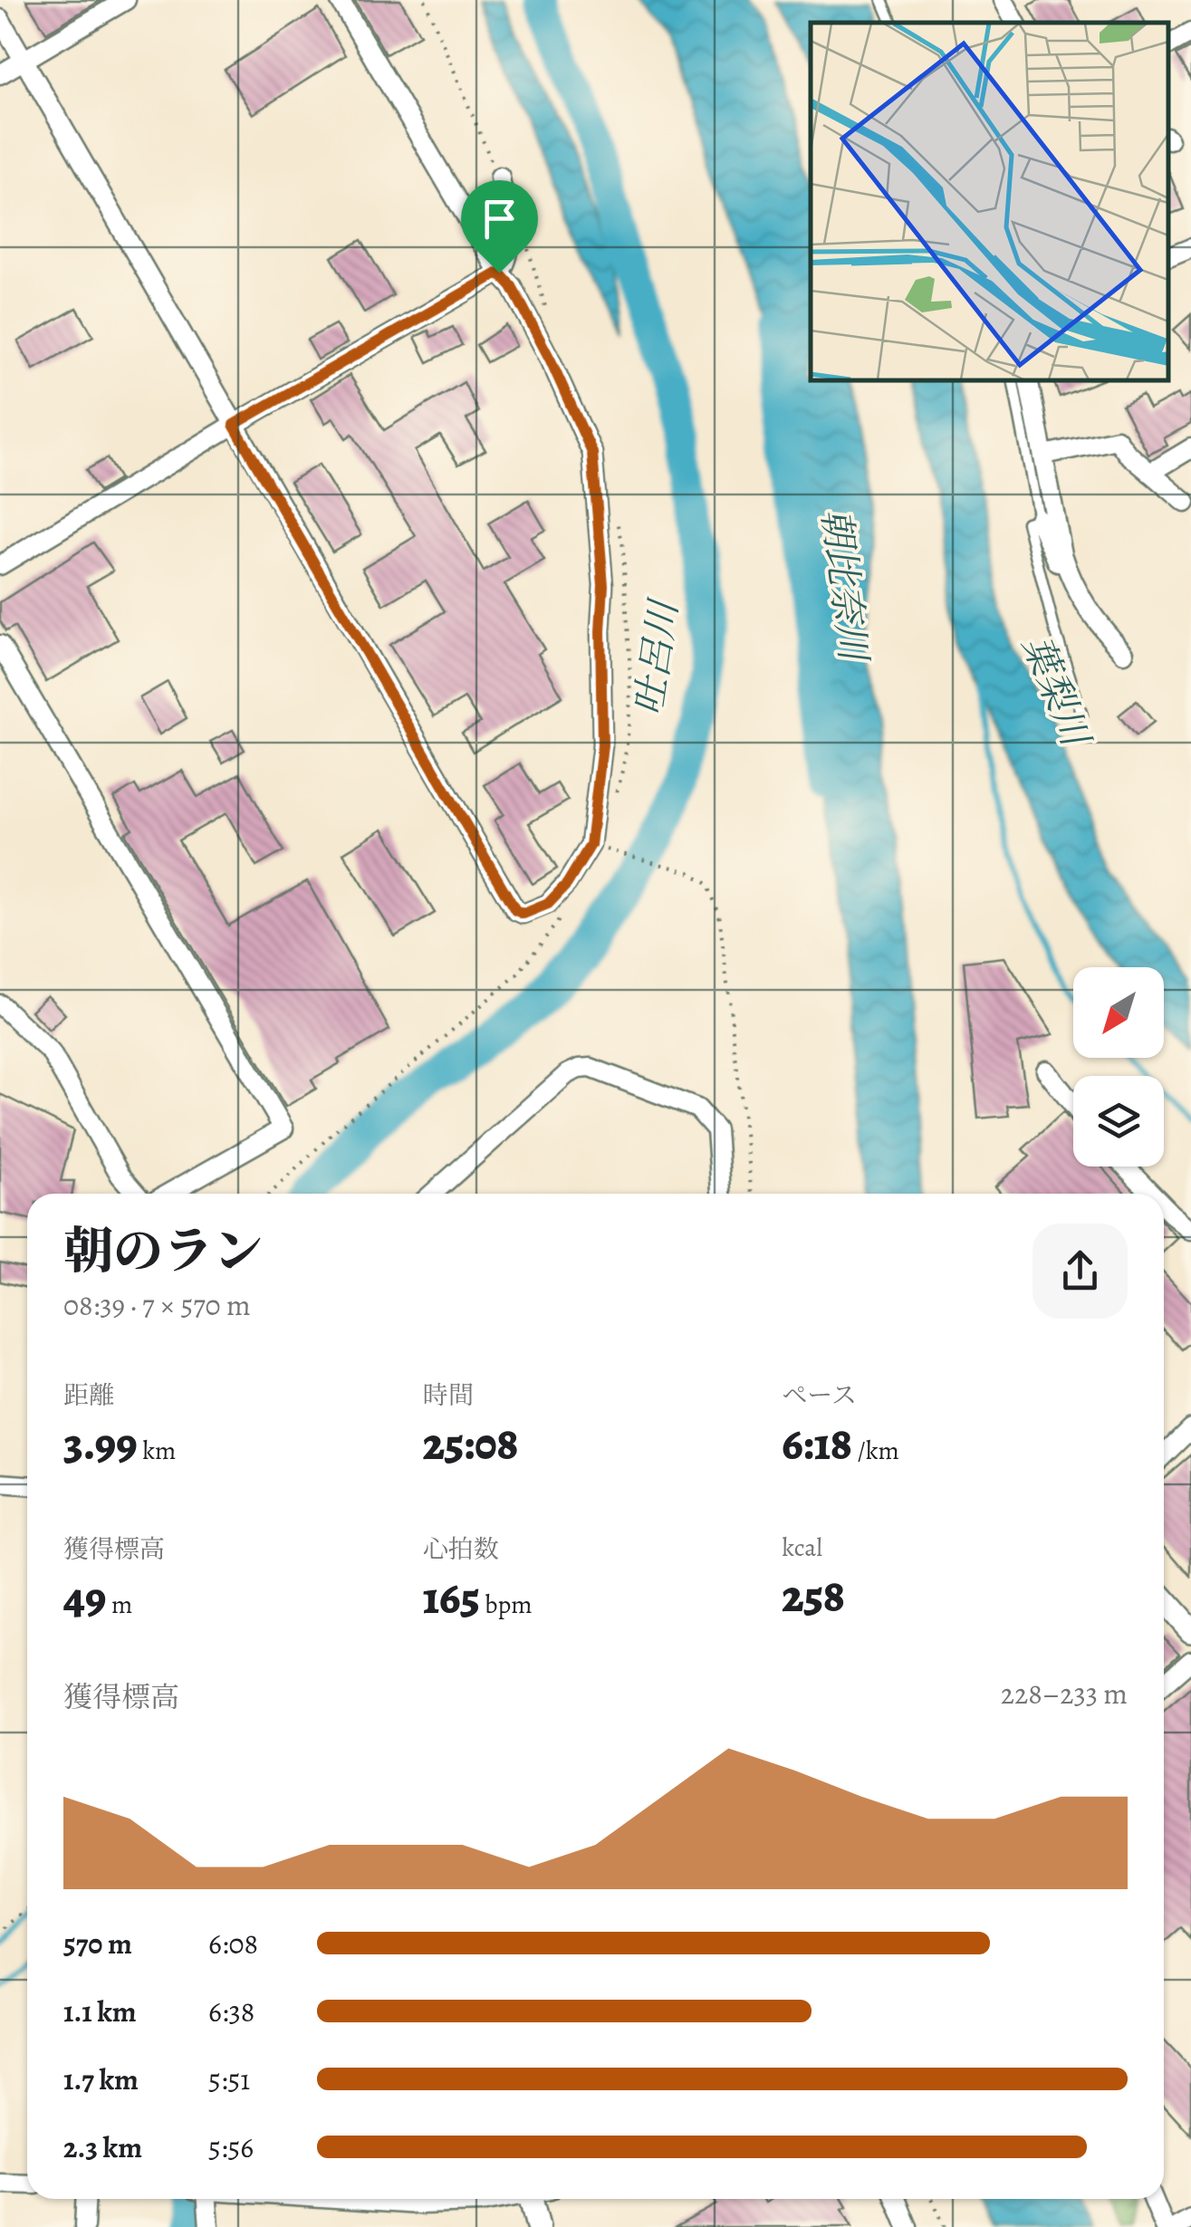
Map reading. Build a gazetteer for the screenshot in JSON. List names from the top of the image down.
{
  "water": ["朝比奈川", "吐呂川", "葉梨川"],
  "north": "bottom left",
  "page": {
    "heading": ["朝のラン", "08:39 · 7 × 570 m"],
    "stats": [
      ["距離", "3.99 km"],
      ["時間", "25:08"],
      ["ペース", "6:18 /km"],
      ["獲得標高", "49 m"],
      ["心拍数", "165 bpm"],
      ["kcal", "258"]
    ],
    "chart": ["獲得標高", "228–233 m"],
    "list": [
      {
        "name": "570 m",
        "note": "6:08"
      },
      {
        "name": "1.1 km",
        "note": "6:38"
      },
      {
        "name": "1.7 km",
        "note": "5:51"
      },
      {
        "name": "2.3 km",
        "note": "5:56"
      }
    ]
  }
}
